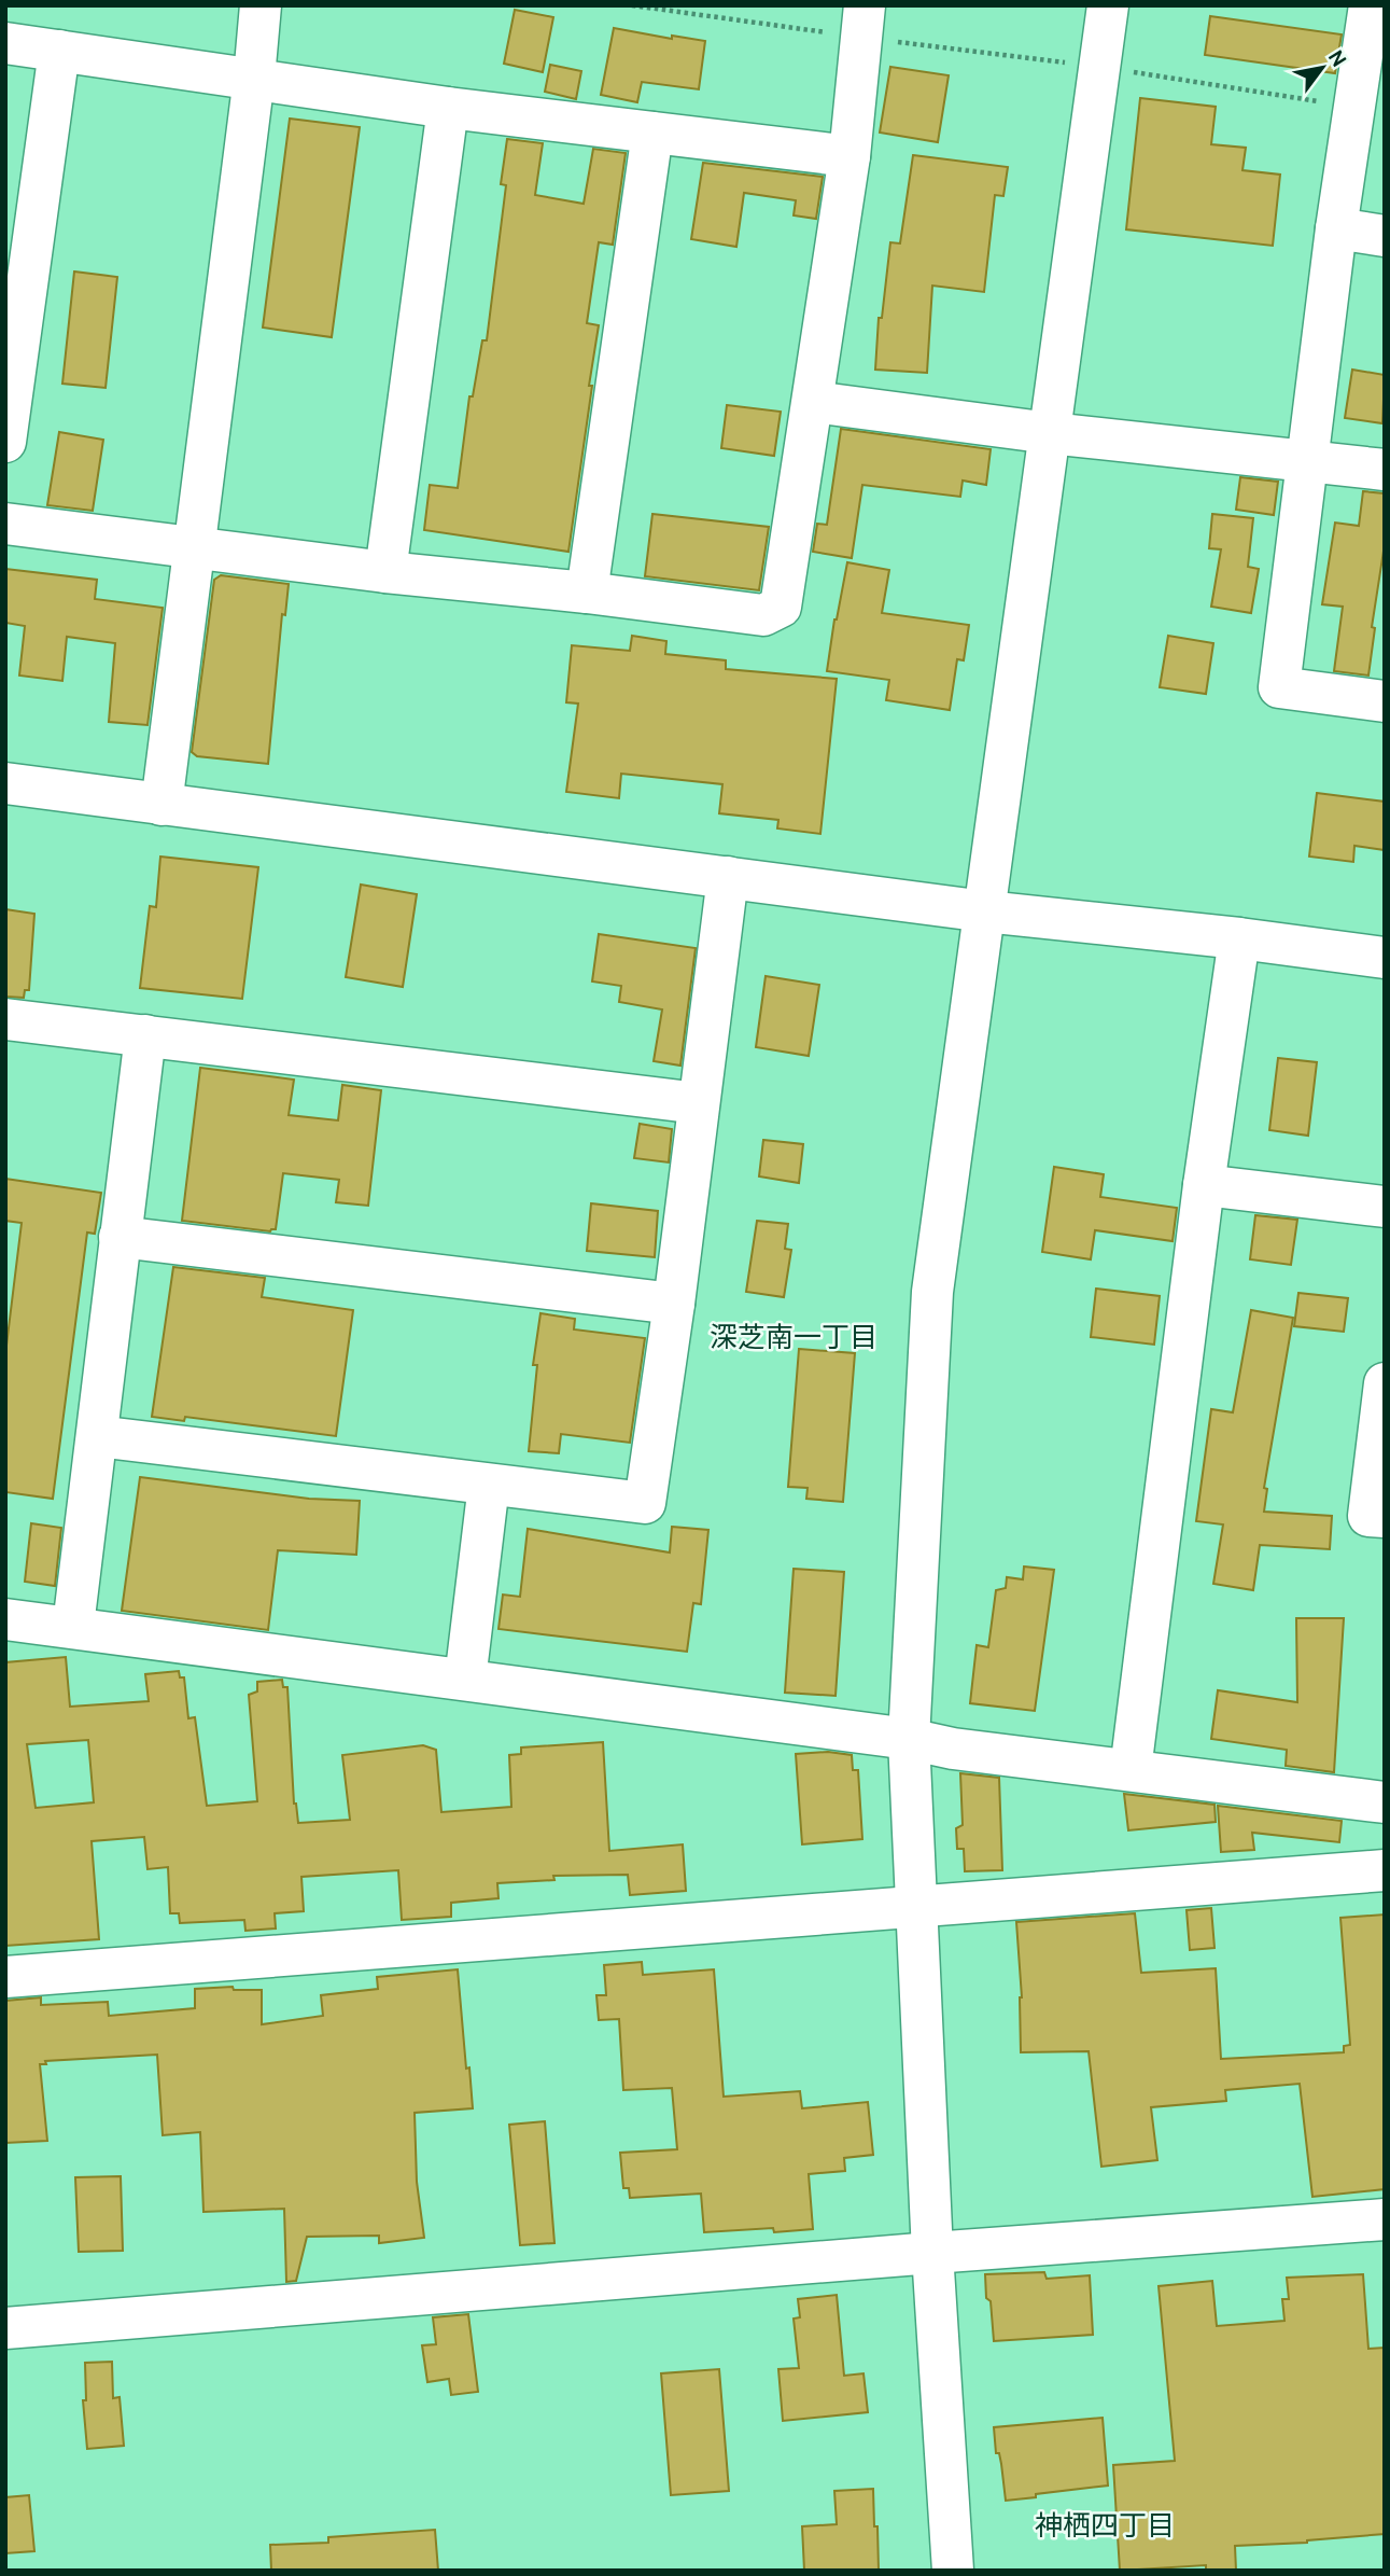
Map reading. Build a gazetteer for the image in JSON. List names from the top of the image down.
{
  "districts": ["深芝南一丁目", "神栖四丁目"],
  "north": "top right"
}
